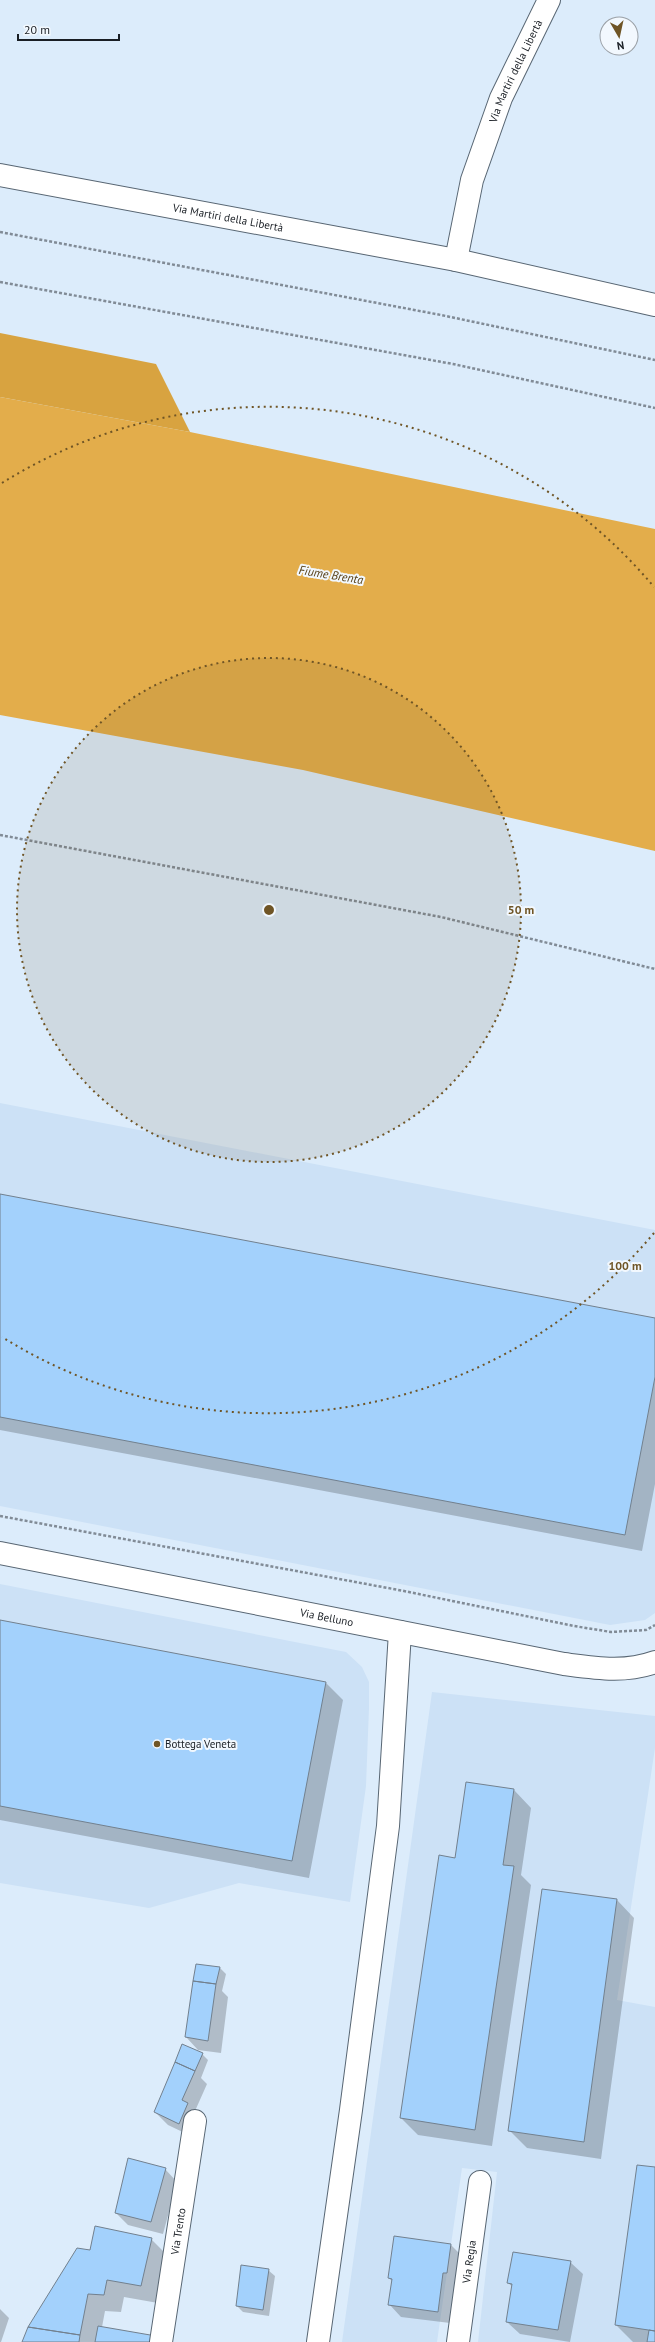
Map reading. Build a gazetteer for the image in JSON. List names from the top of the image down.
{
  "streets": {
    "street": [
      "Via Martiri della Libertà",
      "Via Belluno",
      "Via Trento",
      "Via Regia"
    ]
  },
  "water": ["Fiume Brenta"],
  "places": ["Bottega Veneta"],
  "scale_bar": "20 m",
  "north": "bottom",
  "rings": ["50 m", "100 m"]
}
